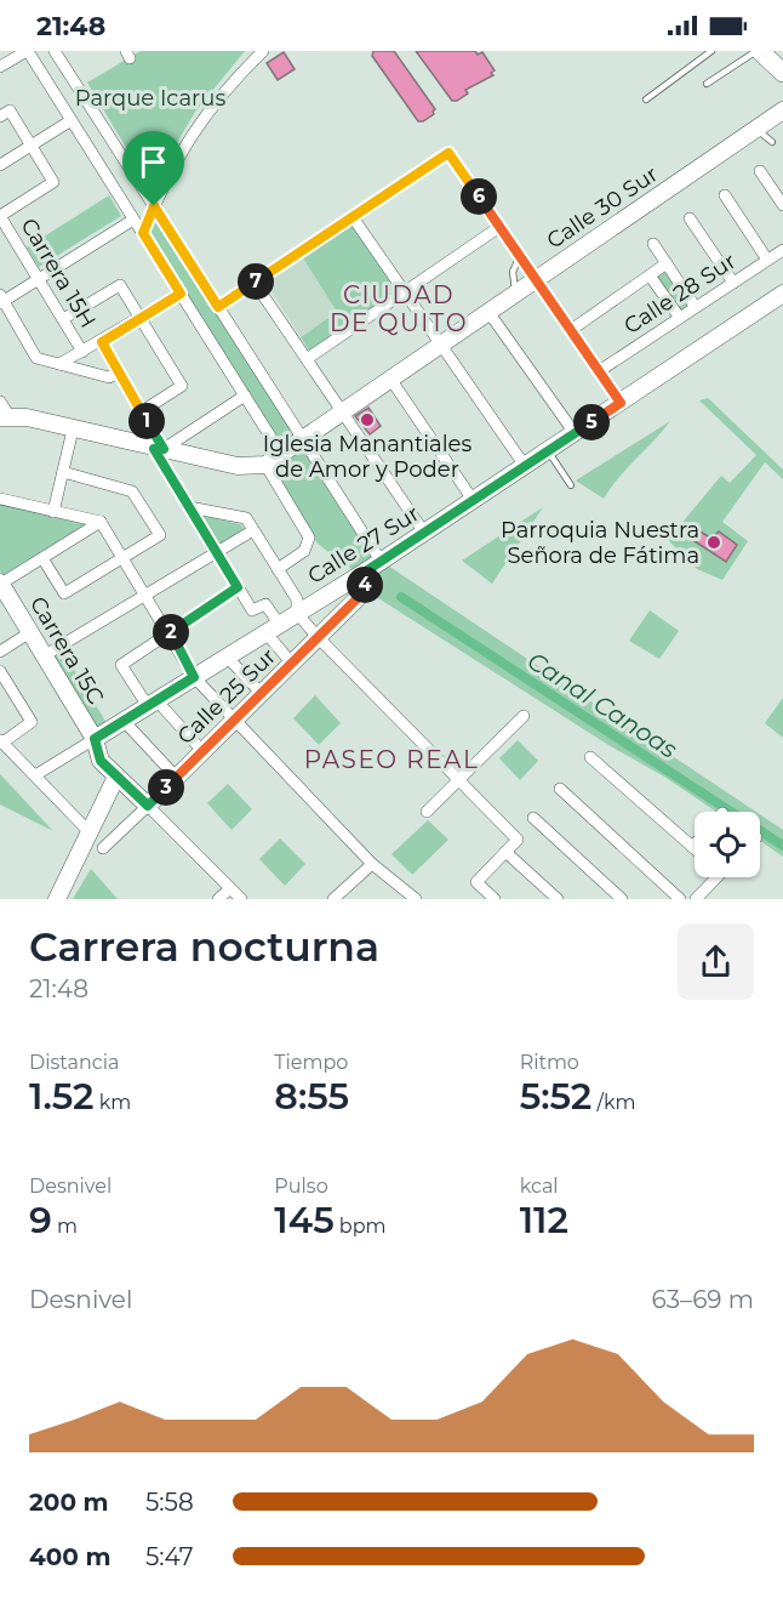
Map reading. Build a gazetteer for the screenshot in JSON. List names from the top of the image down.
{
  "streets": {
    "street": [
      "Calle 30 Sur",
      "Carrera 15H",
      "Calle 28 Sur",
      "Calle 27 Sur",
      "Carrera 15C",
      "Calle 25 Sur"
    ]
  },
  "crossings": [
    ["Calle 27 Sur", "Carrera 15C"],
    ["Calle 27 Sur", "Calle 25 Sur"],
    ["Carrera 15C", "Calle 25 Sur"]
  ],
  "districts": ["CIUDAD DE QUITO", "PASEO REAL"],
  "water": ["Canal Canoas"],
  "parks": ["Parque Icarus"],
  "places": ["Iglesia Manantiales de Amor y Poder", "Parroquia Nuestra Señora de Fátima"],
  "page": {
    "status": "21:48",
    "pins": [
      "6",
      "7",
      "1",
      "5",
      "4",
      "2",
      "3"
    ],
    "heading": ["Carrera nocturna", "21:48"],
    "stats": [
      ["Distancia", "1.52 km"],
      ["Tiempo", "8:55"],
      ["Ritmo", "5:52 /km"],
      ["Desnivel", "9 m"],
      ["Pulso", "145 bpm"],
      ["kcal", "112"]
    ],
    "chart": ["Desnivel", "63–69 m"],
    "list": [
      {
        "name": "200 m",
        "note": "5:58"
      },
      {
        "name": "400 m",
        "note": "5:47"
      }
    ]
  }
}
